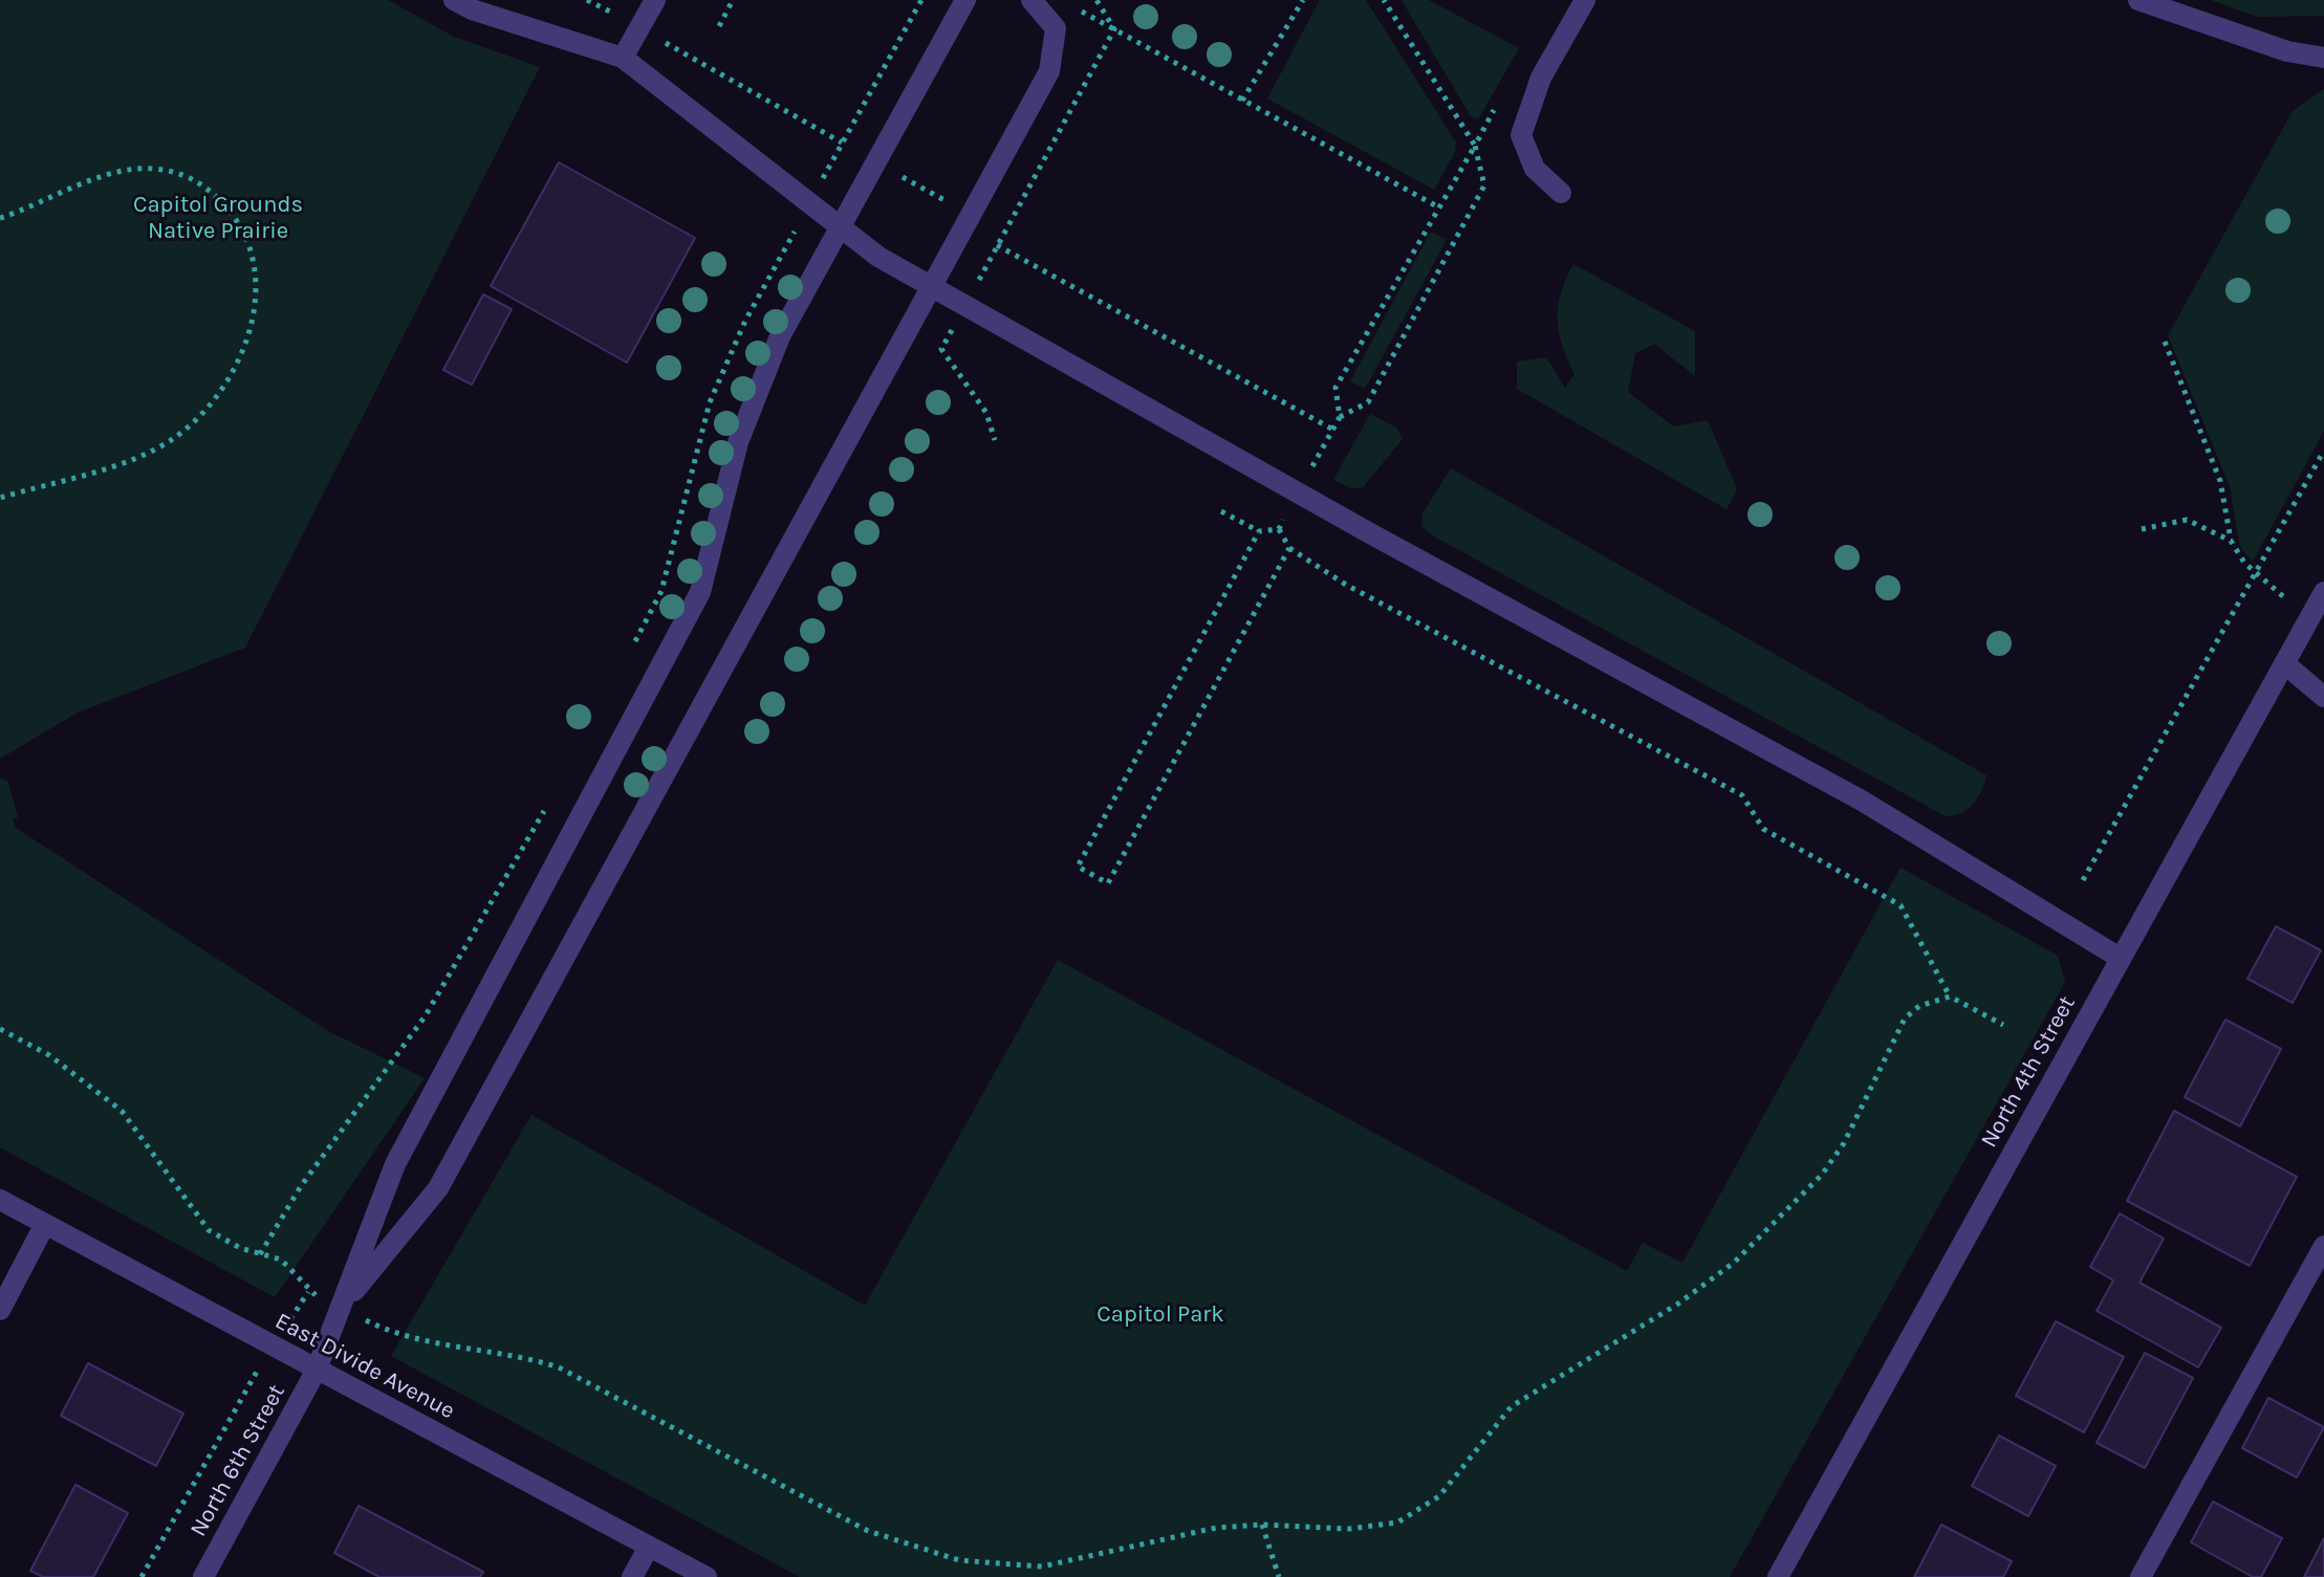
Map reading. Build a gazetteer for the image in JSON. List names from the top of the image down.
{
  "streets": {
    "street": ["North 4th Street", "East Divide Avenue", "North 6th Street"]
  },
  "crossings": [
    ["East Divide Avenue", "North 6th Street"]
  ],
  "parks": ["Capitol Grounds Native Prairie", "Capitol Park"]
}
